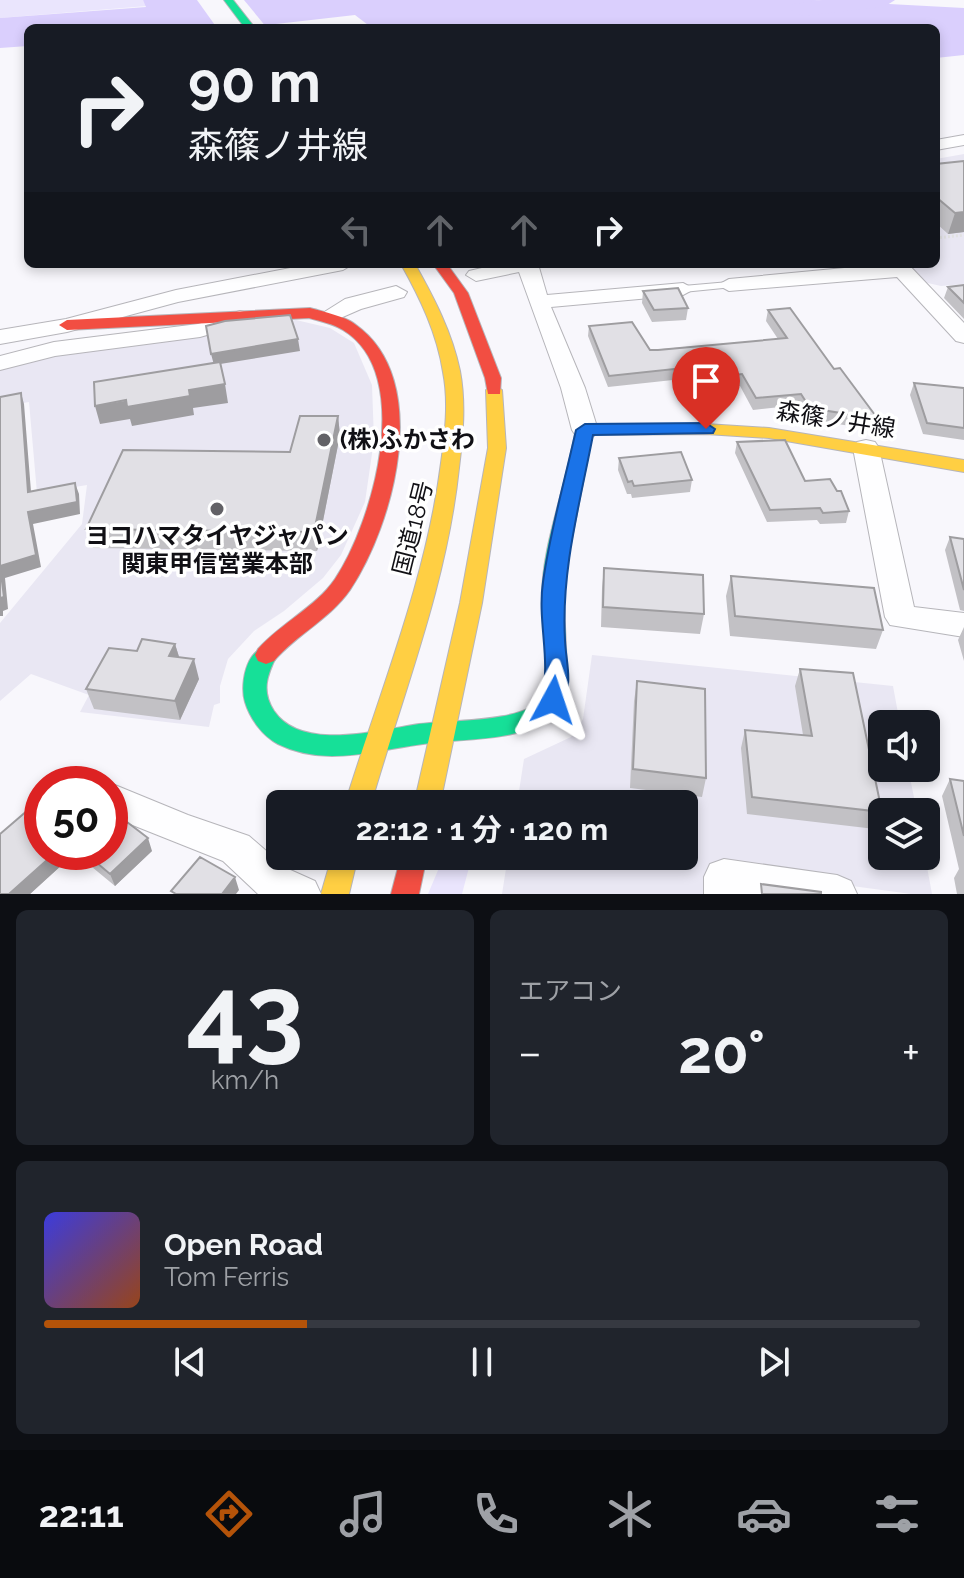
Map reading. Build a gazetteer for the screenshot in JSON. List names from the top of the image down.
{
  "streets": {
    "main road": ["森篠ノ井線", "国道18号"]
  },
  "places": ["(株)ふかさわ", "ヨコハマタイヤジャパン 関東甲信営業本部"],
  "page": {
    "turn": ["90 m", "森篠ノ井線"],
    "limit": "50",
    "trip": "22:12 · 1 分 · 120 m",
    "tile": [
      ["43", "km/h"],
      "エアコン"
    ],
    "heat": ["−", "20°", "+"],
    "song": ["Open Road", "Tom Ferris"],
    "tabs": "22:11"
  }
}
